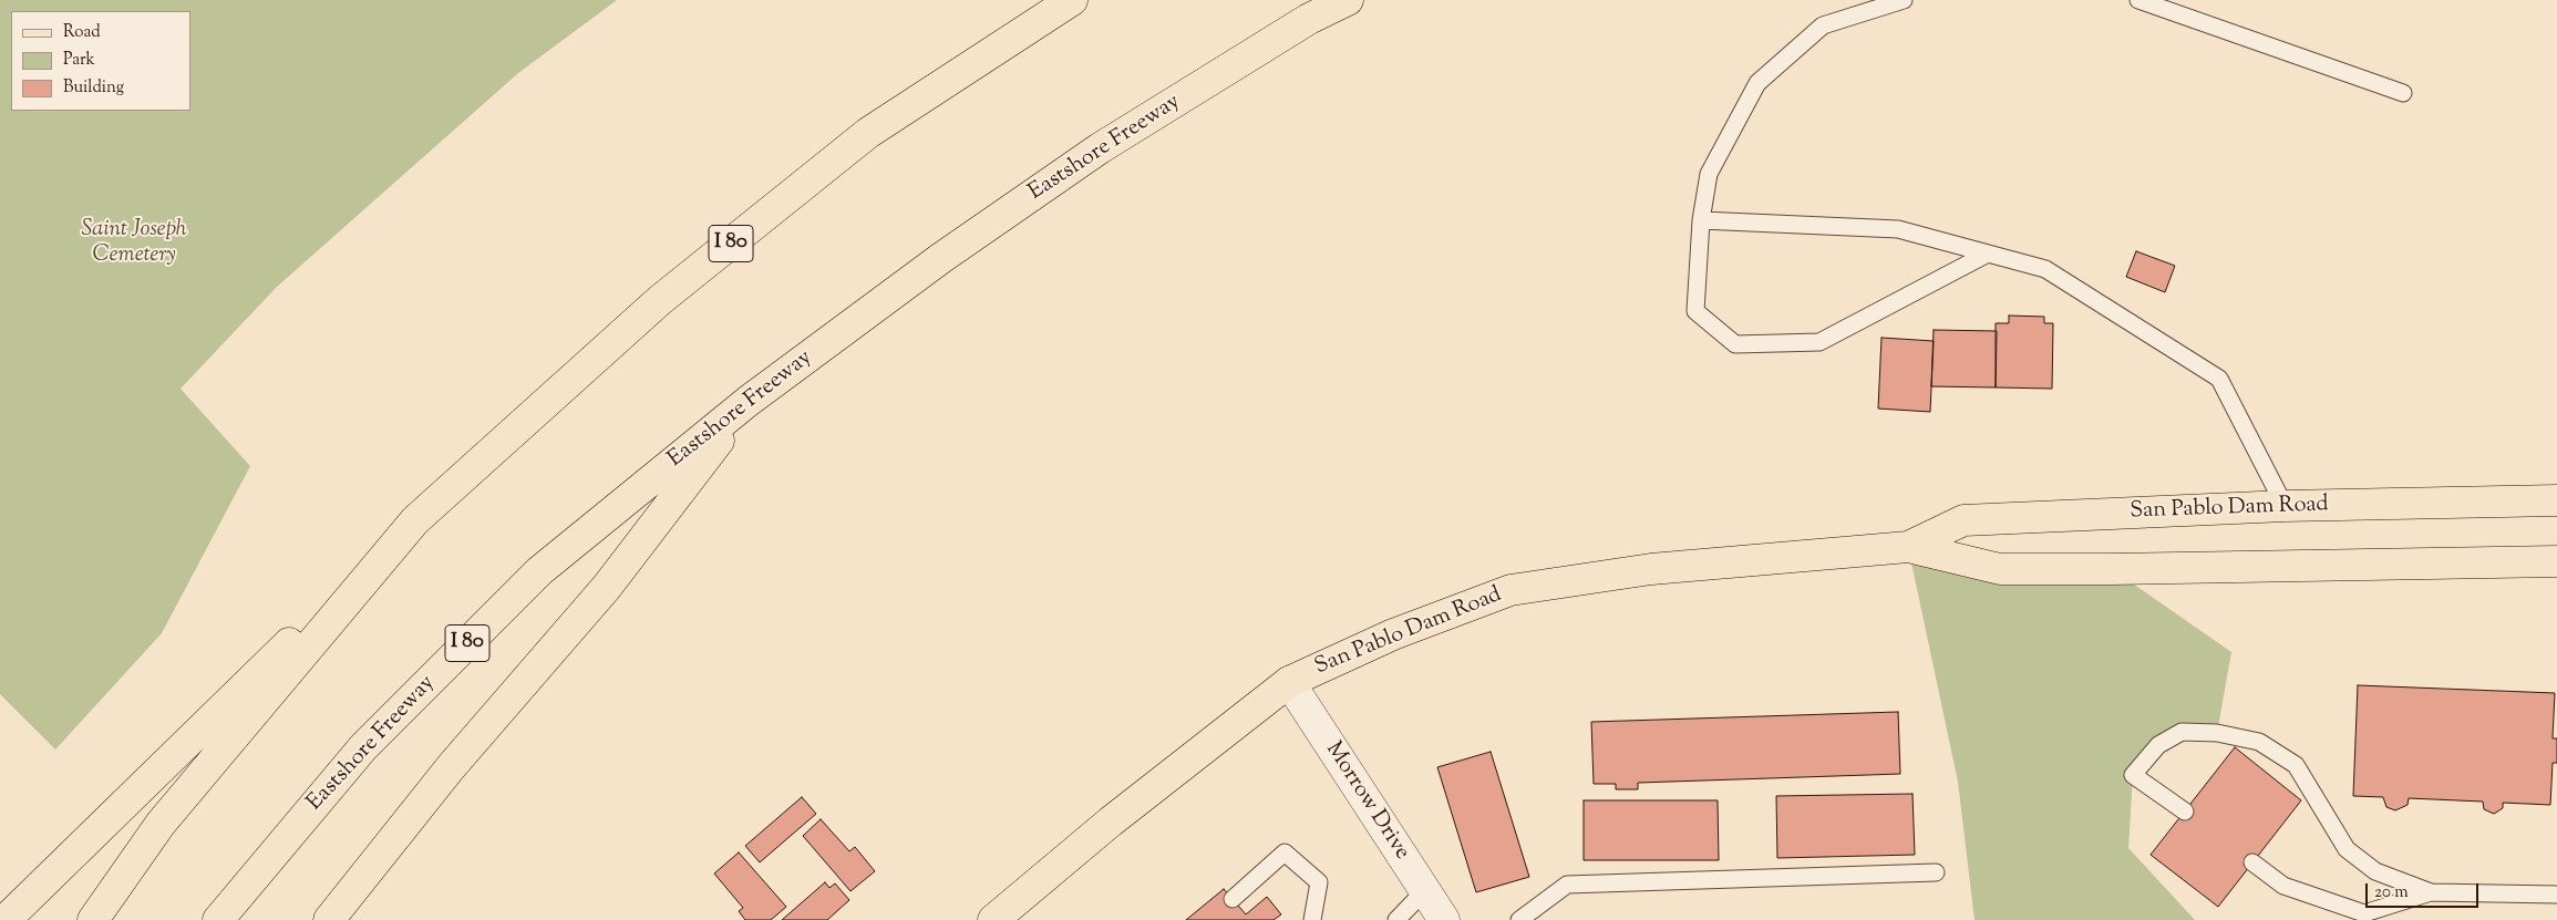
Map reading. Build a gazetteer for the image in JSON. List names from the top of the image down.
{
  "streets": {
    "main road": ["Eastshore Freeway", "I 80", "San Pablo Dam Road"],
    "street": ["Morrow Drive"]
  },
  "crossings": [
    ["San Pablo Dam Road", "Morrow Drive"]
  ],
  "parks": ["Saint Joseph Cemetery"],
  "legend": ["Road", "Park", "Building"],
  "scale_bar": "20 m"
}
